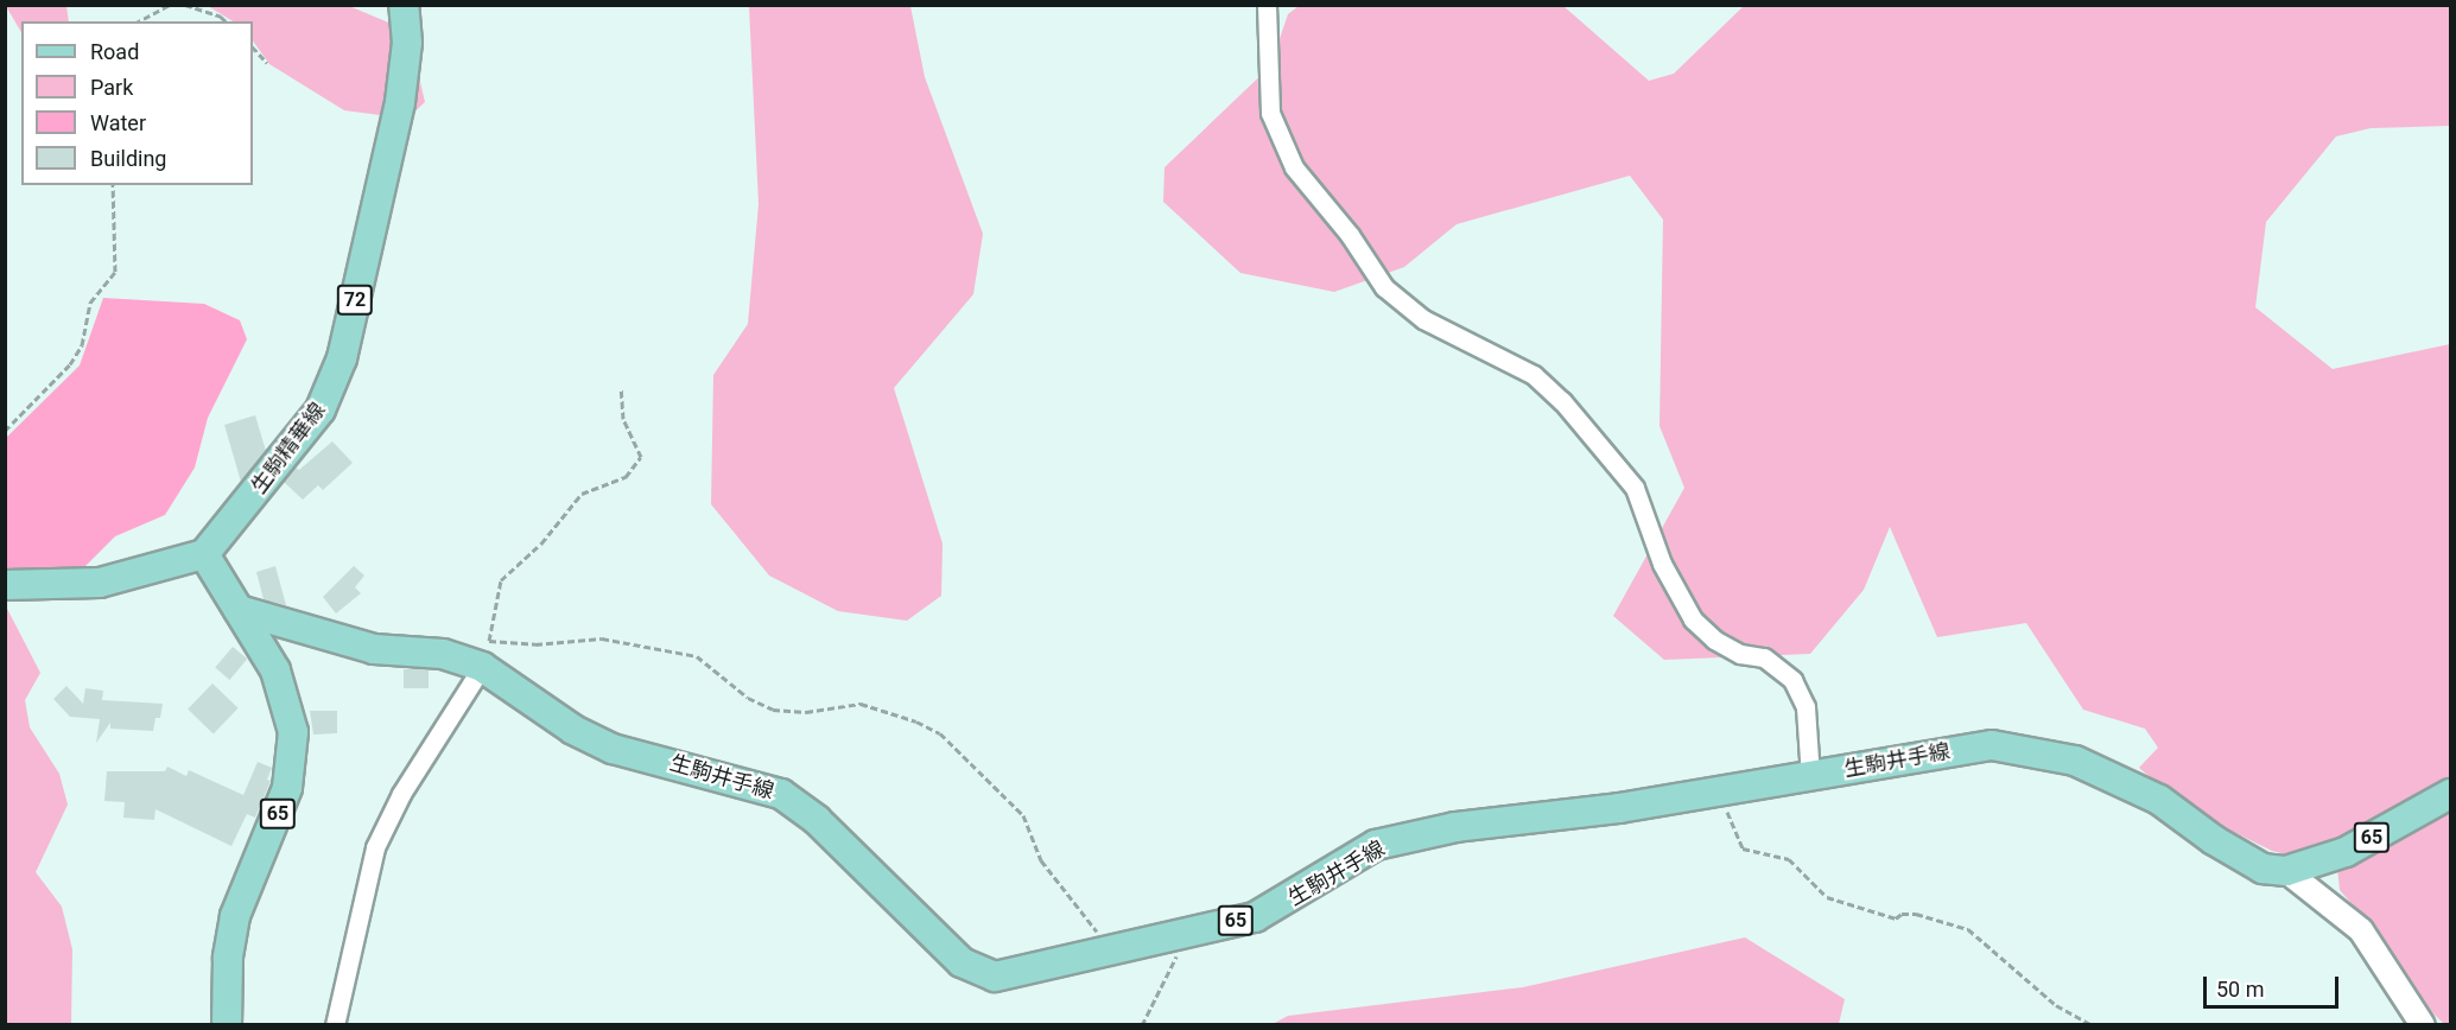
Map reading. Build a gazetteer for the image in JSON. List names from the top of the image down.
{
  "streets": {
    "main road": [
      "72",
      "生駒精華線",
      "生駒井手線",
      "65"
    ]
  },
  "crossings": [
    ["生駒精華線", "65"],
    ["生駒井手線", "65"]
  ],
  "legend": [
    "Road",
    "Park",
    "Water",
    "Building"
  ],
  "scale_bar": "50 m"
}
